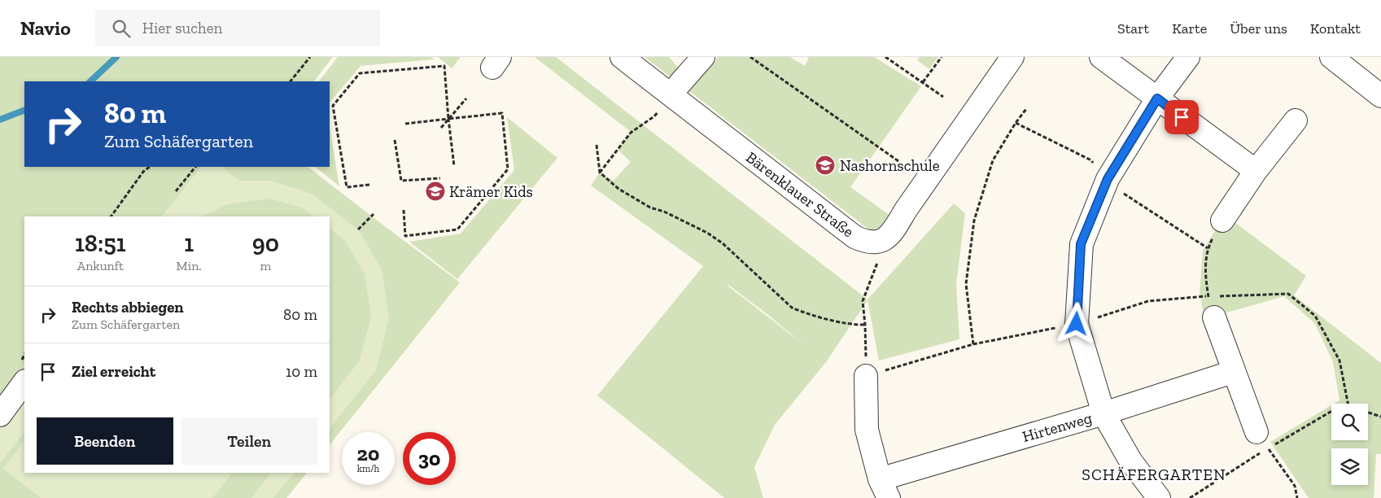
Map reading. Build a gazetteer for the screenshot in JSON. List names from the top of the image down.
{
  "streets": {
    "street": ["Bärenklauer Straße", "Hirtenweg"]
  },
  "districts": ["SCHÄFERGARTEN"],
  "places": {
    "school or university": ["Nashornschule", "Krämer Kids"]
  },
  "page": {
    "header": "Navio",
    "search": "Hier suchen",
    "nav": [
      "Start",
      "Karte",
      "Über uns",
      "Kontakt"
    ],
    "turn": ["80 m", "Zum Schäfergarten"],
    "eta": [
      "18:51",
      "Ankunft",
      "1",
      "Min.",
      "90",
      "m"
    ],
    "list": [
      {
        "name": "Rechts abbiegen",
        "note": "Zum Schäfergarten",
        "value": "80 m"
      },
      {
        "name": "Ziel erreicht",
        "value": "10 m"
      }
    ],
    "buttons": ["Beenden", "Teilen"],
    "speed": "20 km/h",
    "limit": "30"
  }
}
